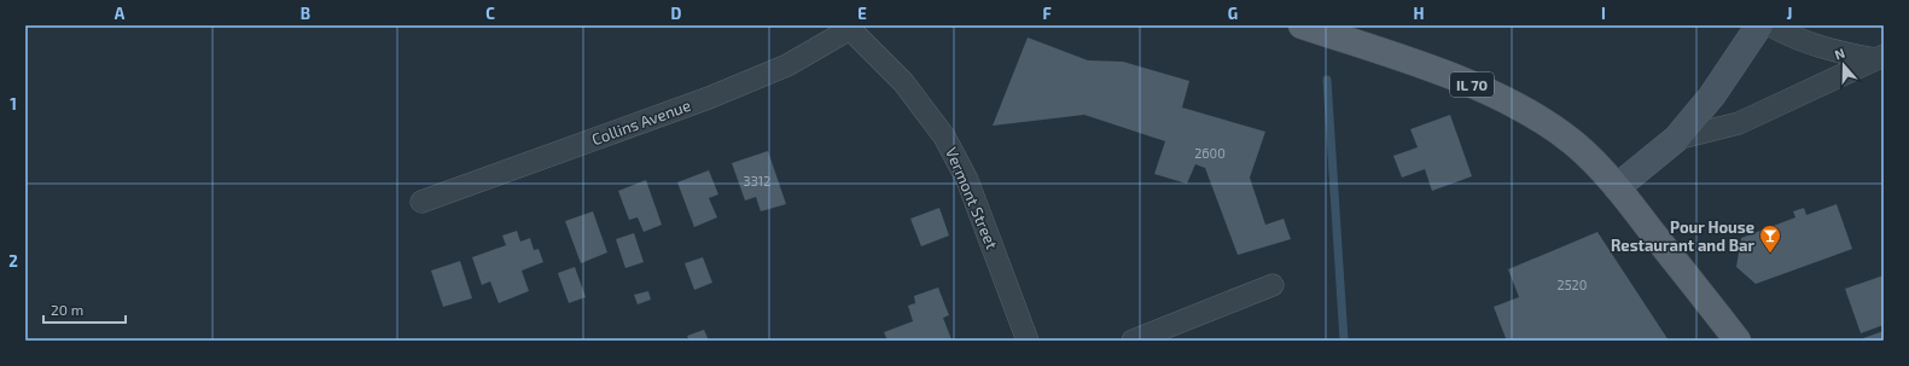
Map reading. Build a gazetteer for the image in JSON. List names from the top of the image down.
{
  "streets": {
    "main road": ["IL 70"],
    "street": ["Collins Avenue", "Vermont Street"]
  },
  "crossings": [
    ["Collins Avenue", "Vermont Street"]
  ],
  "places": {
    "bar": ["Pour House Restaurant and Bar"]
  },
  "house_numbers": ["2600", "3312", "2520"],
  "scale_bar": "20 m",
  "north": "top",
  "grid": {
    "columns": [
      "A",
      "B",
      "C",
      "D",
      "E",
      "F",
      "G",
      "H",
      "I",
      "J"
    ],
    "rows": ["1", "2"]
  }
}
